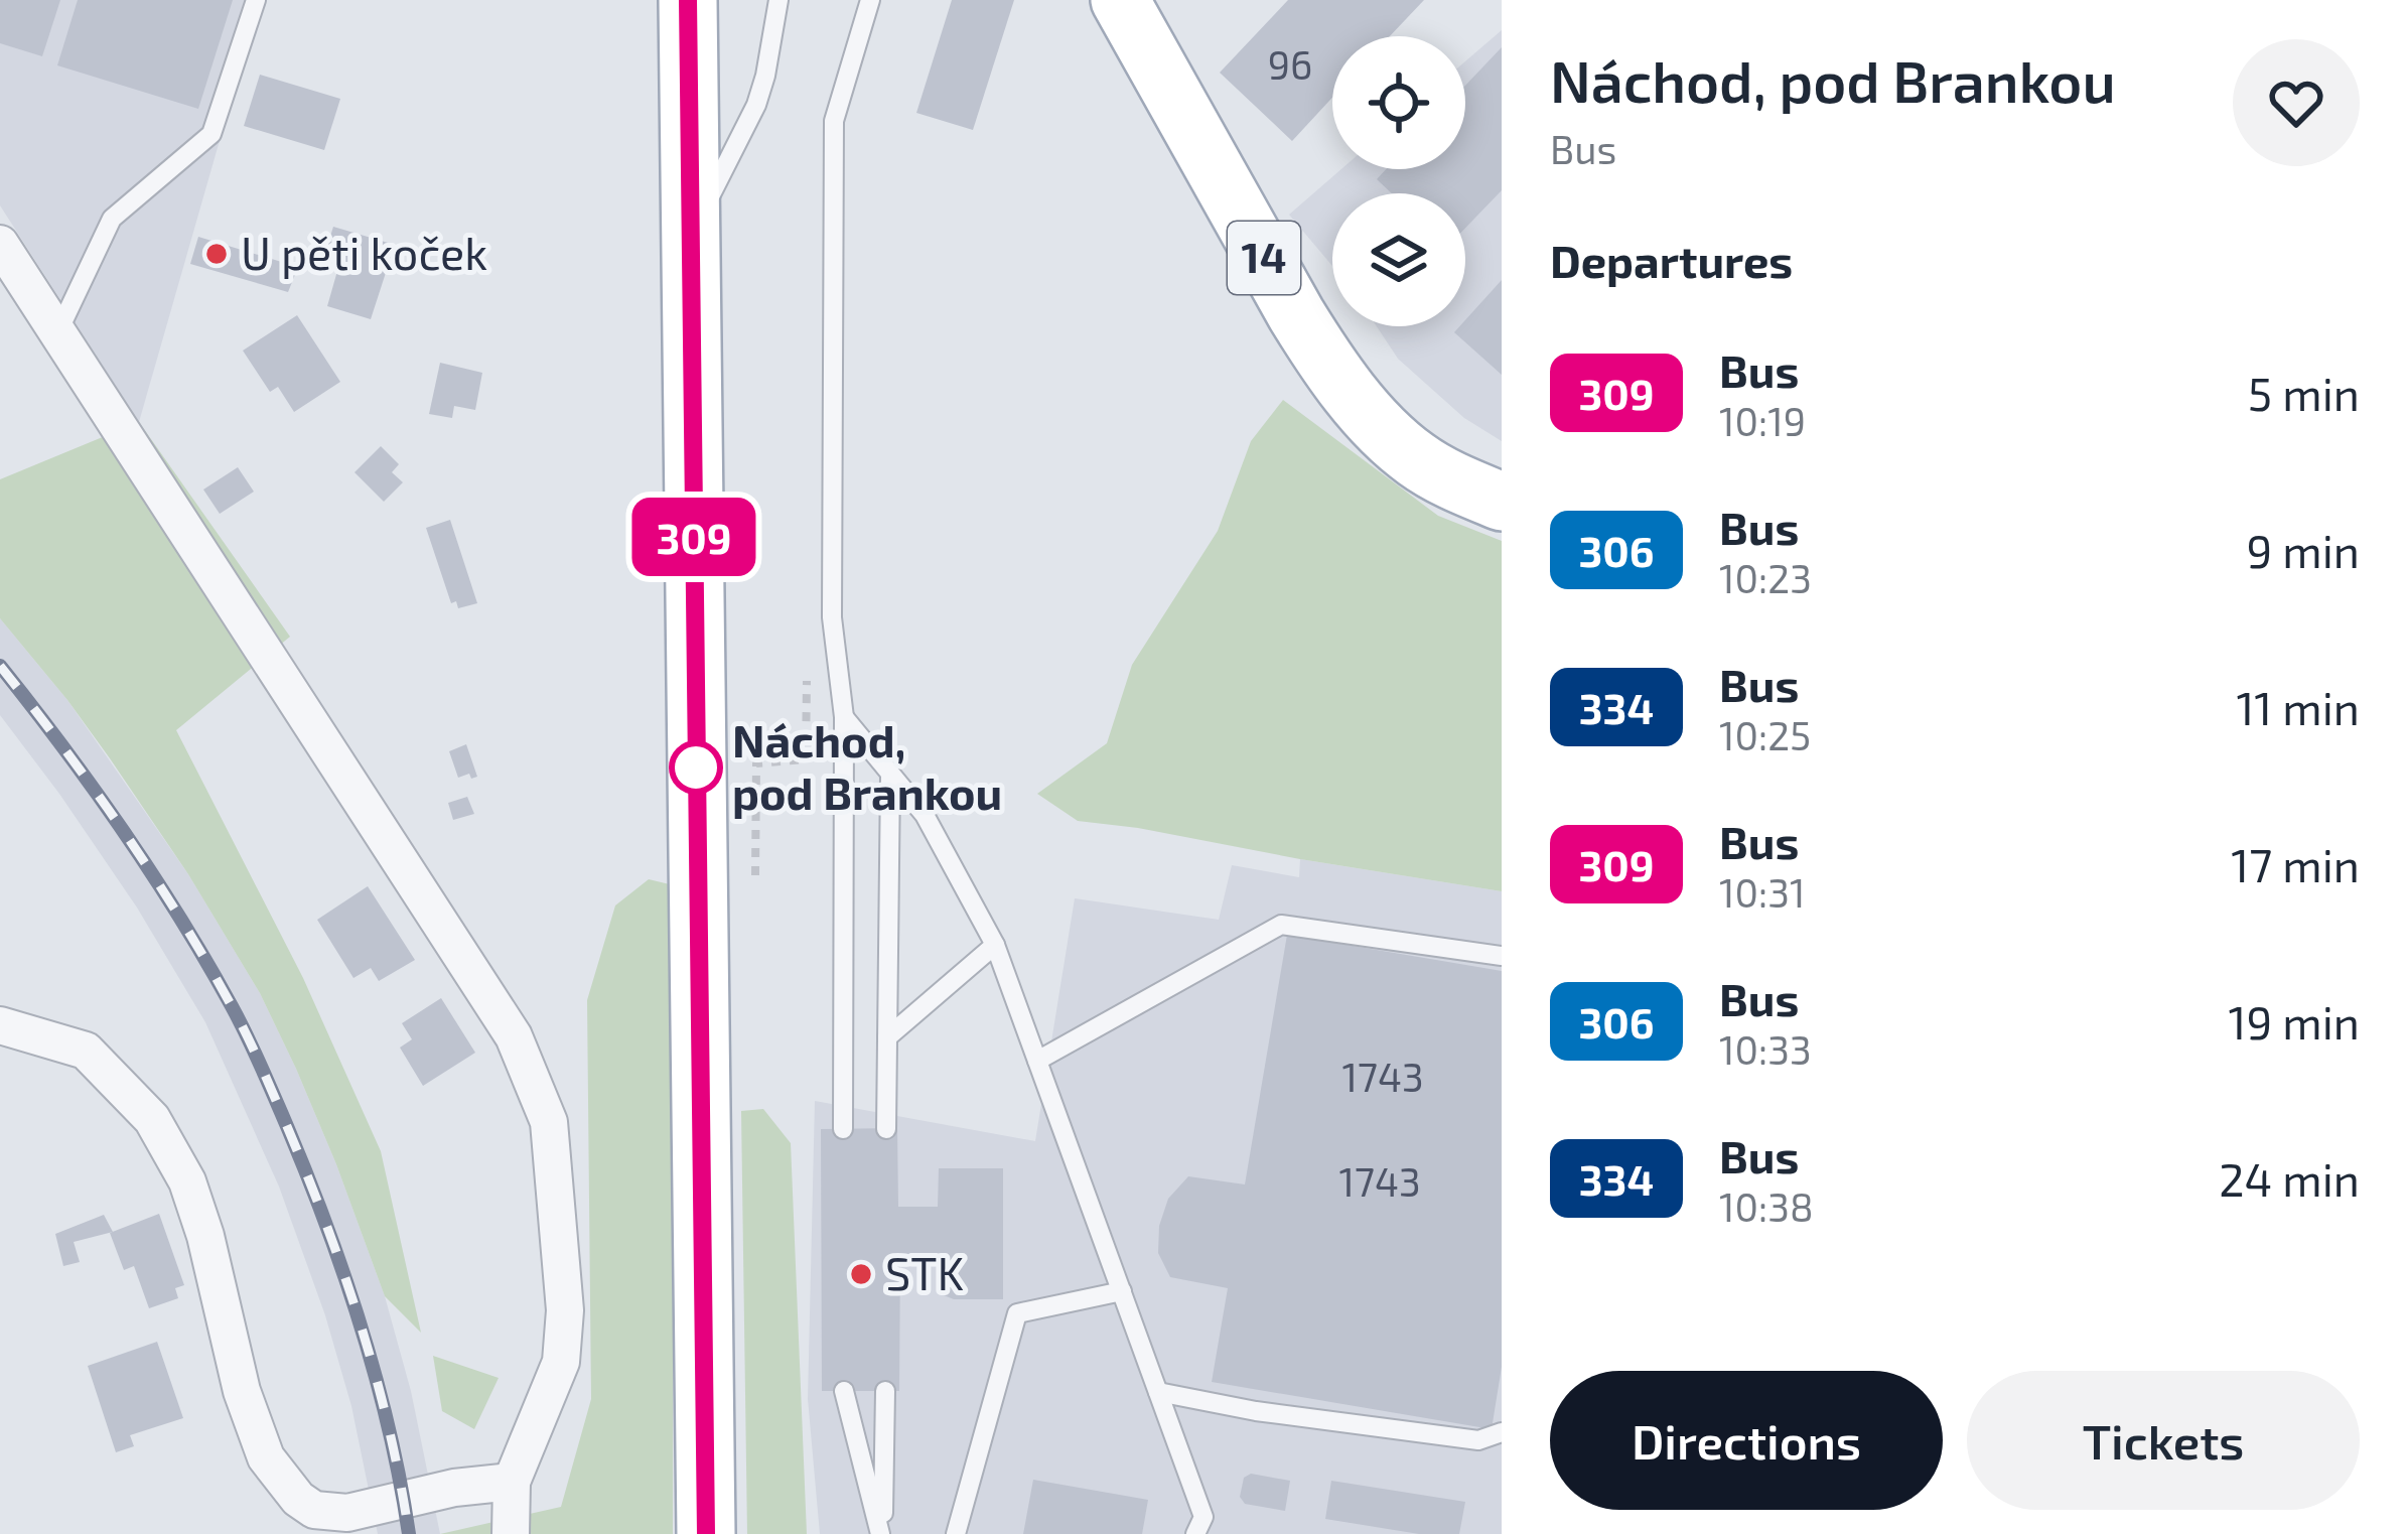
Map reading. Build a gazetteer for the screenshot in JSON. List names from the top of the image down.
{
  "streets": {
    "main road": ["14"]
  },
  "places": ["U pěti koček", "Náchod, pod Brankou", "STK"],
  "lines": ["bus line 309"],
  "house_numbers": ["96", "1743", "1743"],
  "page": {
    "on_map": "309",
    "heading": [
      ["Náchod, pod Brankou", "Bus"],
      "Departures"
    ],
    "list": [
      {
        "mark": "309",
        "name": "Bus",
        "note": "10:19",
        "value": "5 min"
      },
      {
        "mark": "306",
        "name": "Bus",
        "note": "10:23",
        "value": "9 min"
      },
      {
        "mark": "334",
        "name": "Bus",
        "note": "10:25",
        "value": "11 min"
      },
      {
        "mark": "309",
        "name": "Bus",
        "note": "10:31",
        "value": "17 min"
      },
      {
        "mark": "306",
        "name": "Bus",
        "note": "10:33",
        "value": "19 min"
      },
      {
        "mark": "334",
        "name": "Bus",
        "note": "10:38",
        "value": "24 min"
      }
    ],
    "buttons": ["Directions", "Tickets"]
  }
}
